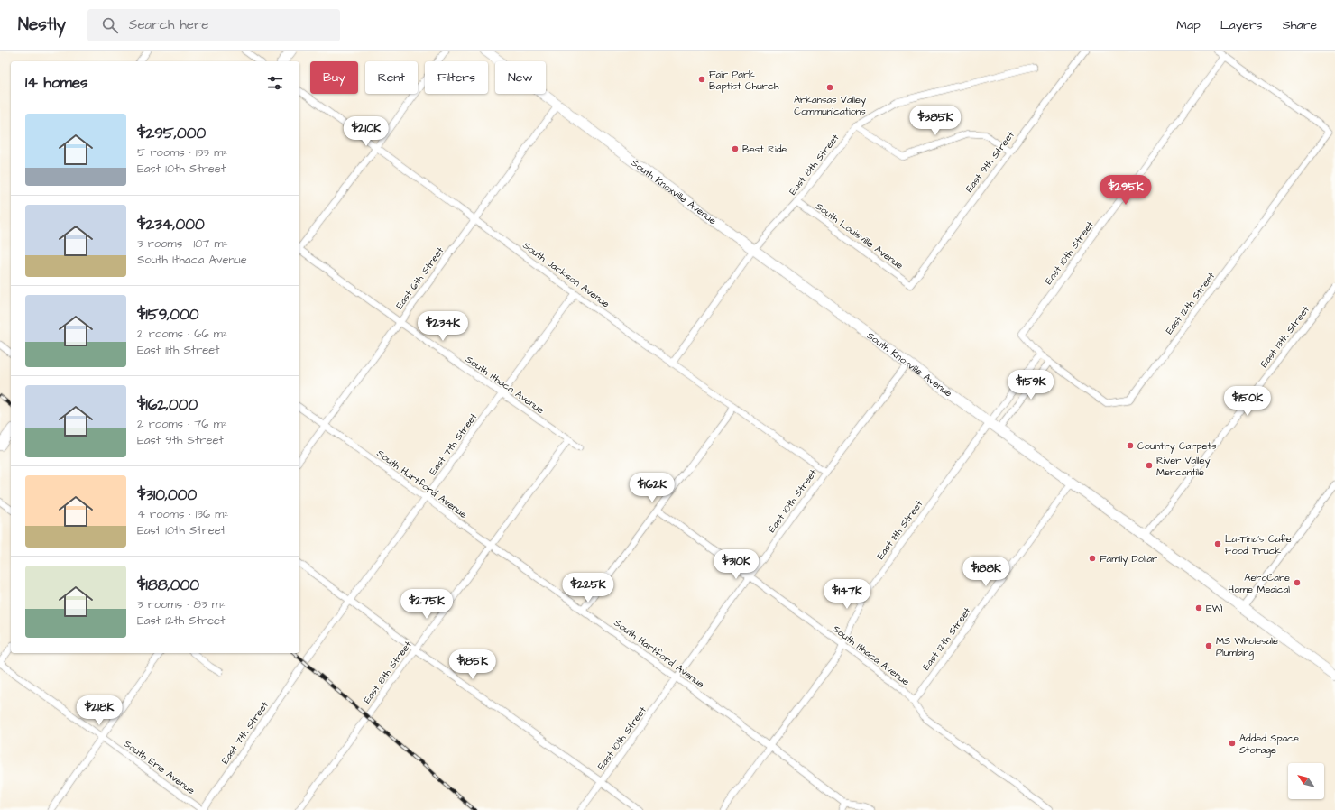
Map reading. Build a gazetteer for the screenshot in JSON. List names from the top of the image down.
{
  "streets": {
    "main road": ["South Knoxville Avenue"],
    "street": [
      "East 9th Street",
      "East 8th Street",
      "South Louisville Avenue",
      "East 10th Street",
      "South Jackson Avenue",
      "East 6th Street",
      "East 12th Street",
      "East 13th Street",
      "South Ithaca Avenue",
      "East 7th Street",
      "South Hartford Avenue",
      "East 11th Street",
      "South Erie Avenue"
    ]
  },
  "crossings": [
    ["East 9th Street", "South Louisville Avenue"],
    ["East 8th Street", "South Knoxville Avenue"],
    ["East 8th Street", "South Louisville Avenue"],
    ["East 8th Street", "South Jackson Avenue"],
    ["East 8th Street", "South Ithaca Avenue"],
    ["East 8th Street", "South Hartford Avenue"],
    ["South Knoxville Avenue", "East 10th Street"],
    ["South Knoxville Avenue", "East 6th Street"],
    ["South Knoxville Avenue", "East 12th Street"],
    ["South Knoxville Avenue", "East 13th Street"],
    ["South Knoxville Avenue", "East 11th Street"],
    ["East 10th Street", "South Jackson Avenue"],
    ["East 10th Street", "East 12th Street"],
    ["East 10th Street", "South Ithaca Avenue"],
    ["East 10th Street", "South Hartford Avenue"],
    ["East 10th Street", "East 11th Street"],
    ["South Jackson Avenue", "East 6th Street"],
    ["South Jackson Avenue", "East 7th Street"],
    ["East 6th Street", "South Ithaca Avenue"],
    ["East 6th Street", "South Hartford Avenue"],
    ["East 12th Street", "South Ithaca Avenue"],
    ["East 12th Street", "East 11th Street"],
    ["South Ithaca Avenue", "East 7th Street"],
    ["South Ithaca Avenue", "East 11th Street"],
    ["East 7th Street", "South Hartford Avenue"],
    ["East 7th Street", "South Erie Avenue"],
    ["South Hartford Avenue", "East 11th Street"]
  ],
  "places": [
    "Fair Park Baptist Church",
    "Arkansas Valley Communications",
    "Best Ride",
    "Country Carpets",
    "River Valley Mercantile",
    "La-Tina's Cafe Food Truck",
    "Family Dollar",
    "AeroCare Home Medical",
    "EWI",
    "MS Wholesale Plumbing",
    "Added Space Storage"
  ],
  "north": "top left",
  "page": {
    "header": "Nestly",
    "search": "Search here",
    "nav": ["Map", "Layers", "Share"],
    "chip": [
      "Buy",
      "Rent",
      "Filters",
      "New"
    ],
    "heading": "14 homes",
    "list": [
      {
        "name": "$295,000",
        "note": "5 rooms · 133 m² · East 10th Street"
      },
      {
        "name": "$234,000",
        "note": "3 rooms · 107 m² · South Ithaca Avenue"
      },
      {
        "name": "$159,000",
        "note": "2 rooms · 66 m² · East 11th Street"
      },
      {
        "name": "$162,000",
        "note": "2 rooms · 76 m² · East 9th Street"
      },
      {
        "name": "$310,000",
        "note": "4 rooms · 136 m² · East 10th Street"
      },
      {
        "name": "$188,000",
        "note": "3 rooms · 83 m² · East 12th Street"
      }
    ],
    "price": [
      "$385K",
      "$210K",
      "$295K",
      "$234K",
      "$159K",
      "$150K",
      "$162K",
      "$310K",
      "$188K",
      "$225K",
      "$147K",
      "$275K",
      "$185K",
      "$218K"
    ]
  }
}
